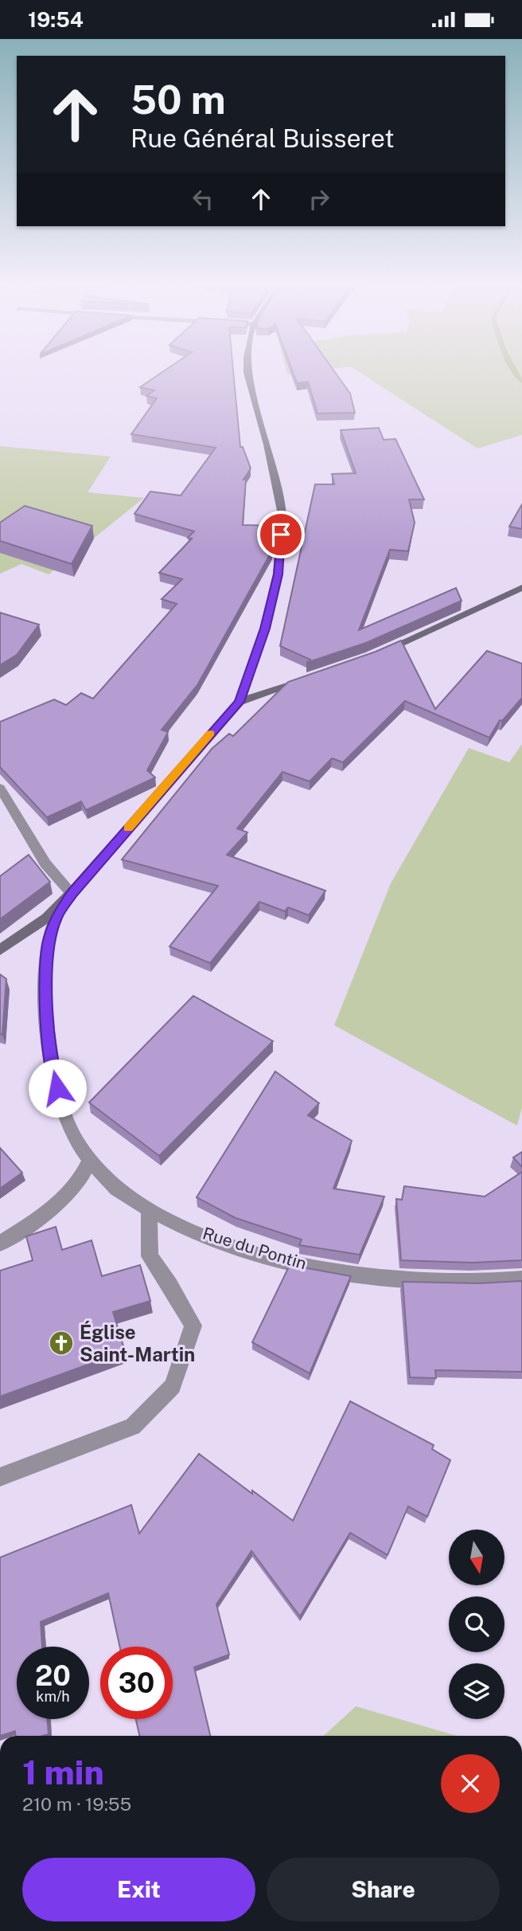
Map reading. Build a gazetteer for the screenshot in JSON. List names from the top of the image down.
{
  "streets": {
    "street": ["Rue du Pontin"]
  },
  "places": {
    "church": ["Église Saint-Martin"]
  },
  "north": "bottom",
  "page": {
    "status": "19:54",
    "turn": ["50 m", "Rue Général Buisseret"],
    "speed": "20 km/h",
    "limit": "30",
    "heading": ["1 min", "210 m · 19:55"],
    "buttons": ["Exit", "Share"]
  }
}
